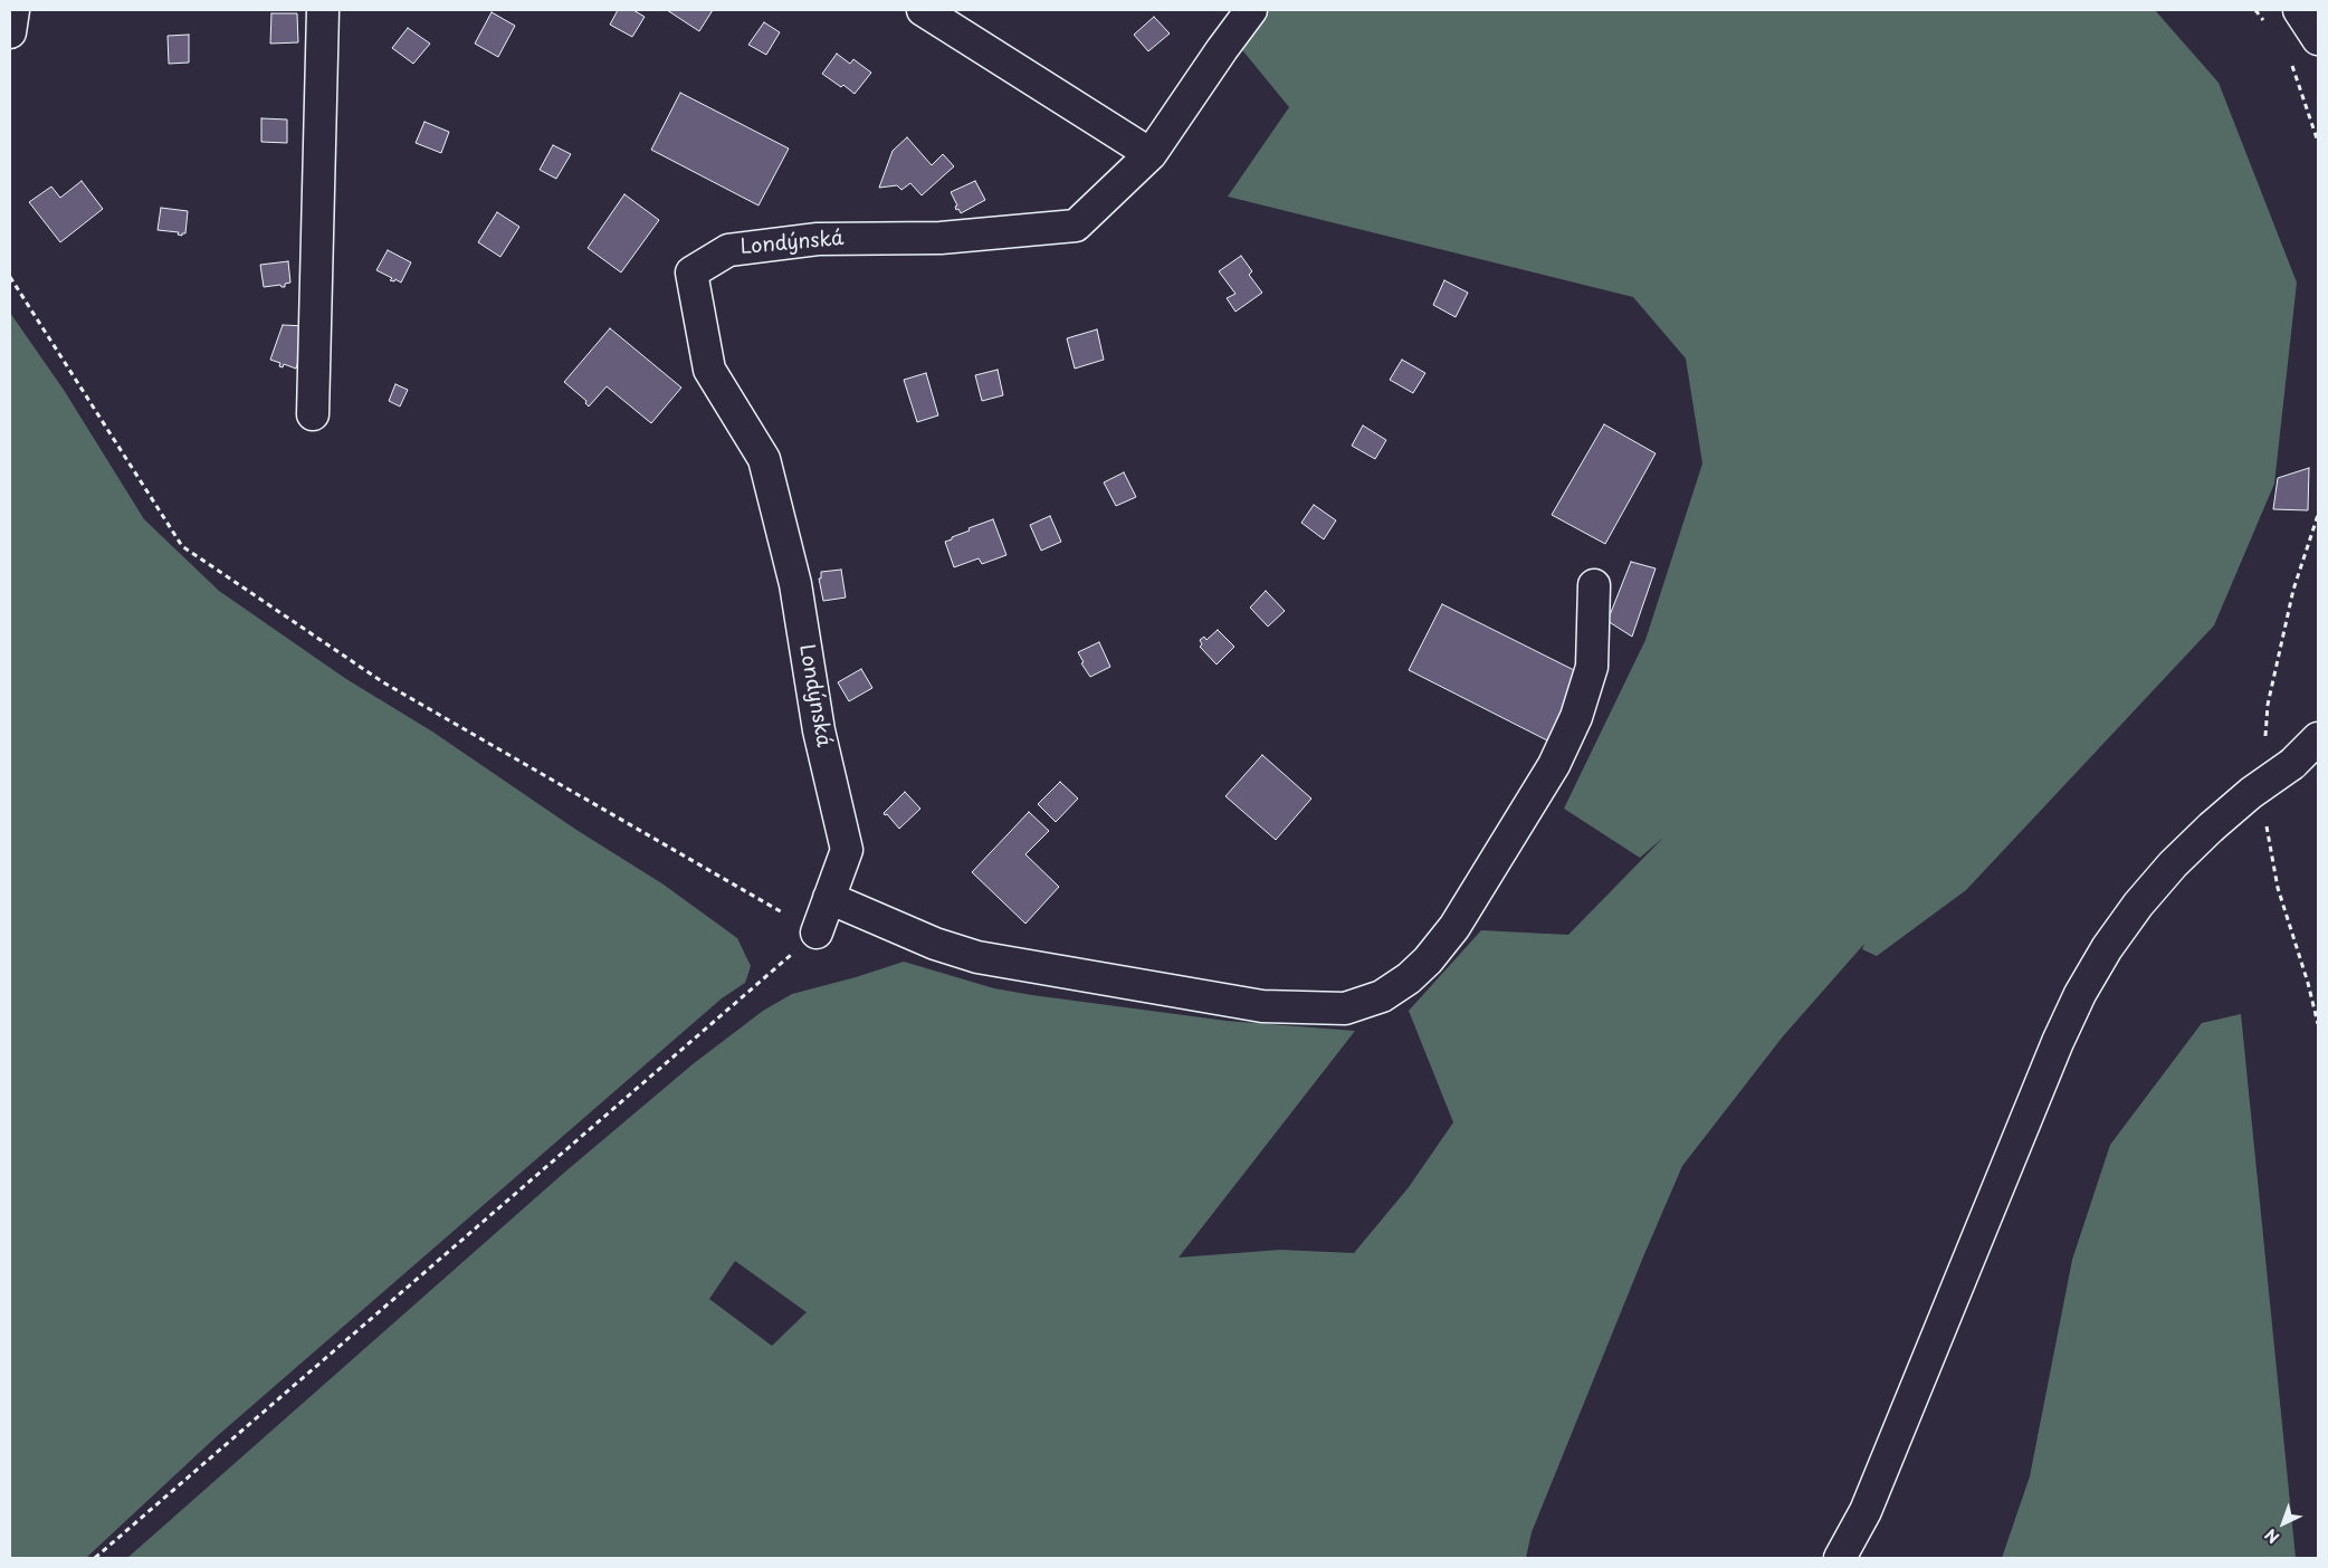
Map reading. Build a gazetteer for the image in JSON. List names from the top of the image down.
{
  "streets": {
    "street": ["Londýnská"]
  },
  "north": "bottom left"
}
